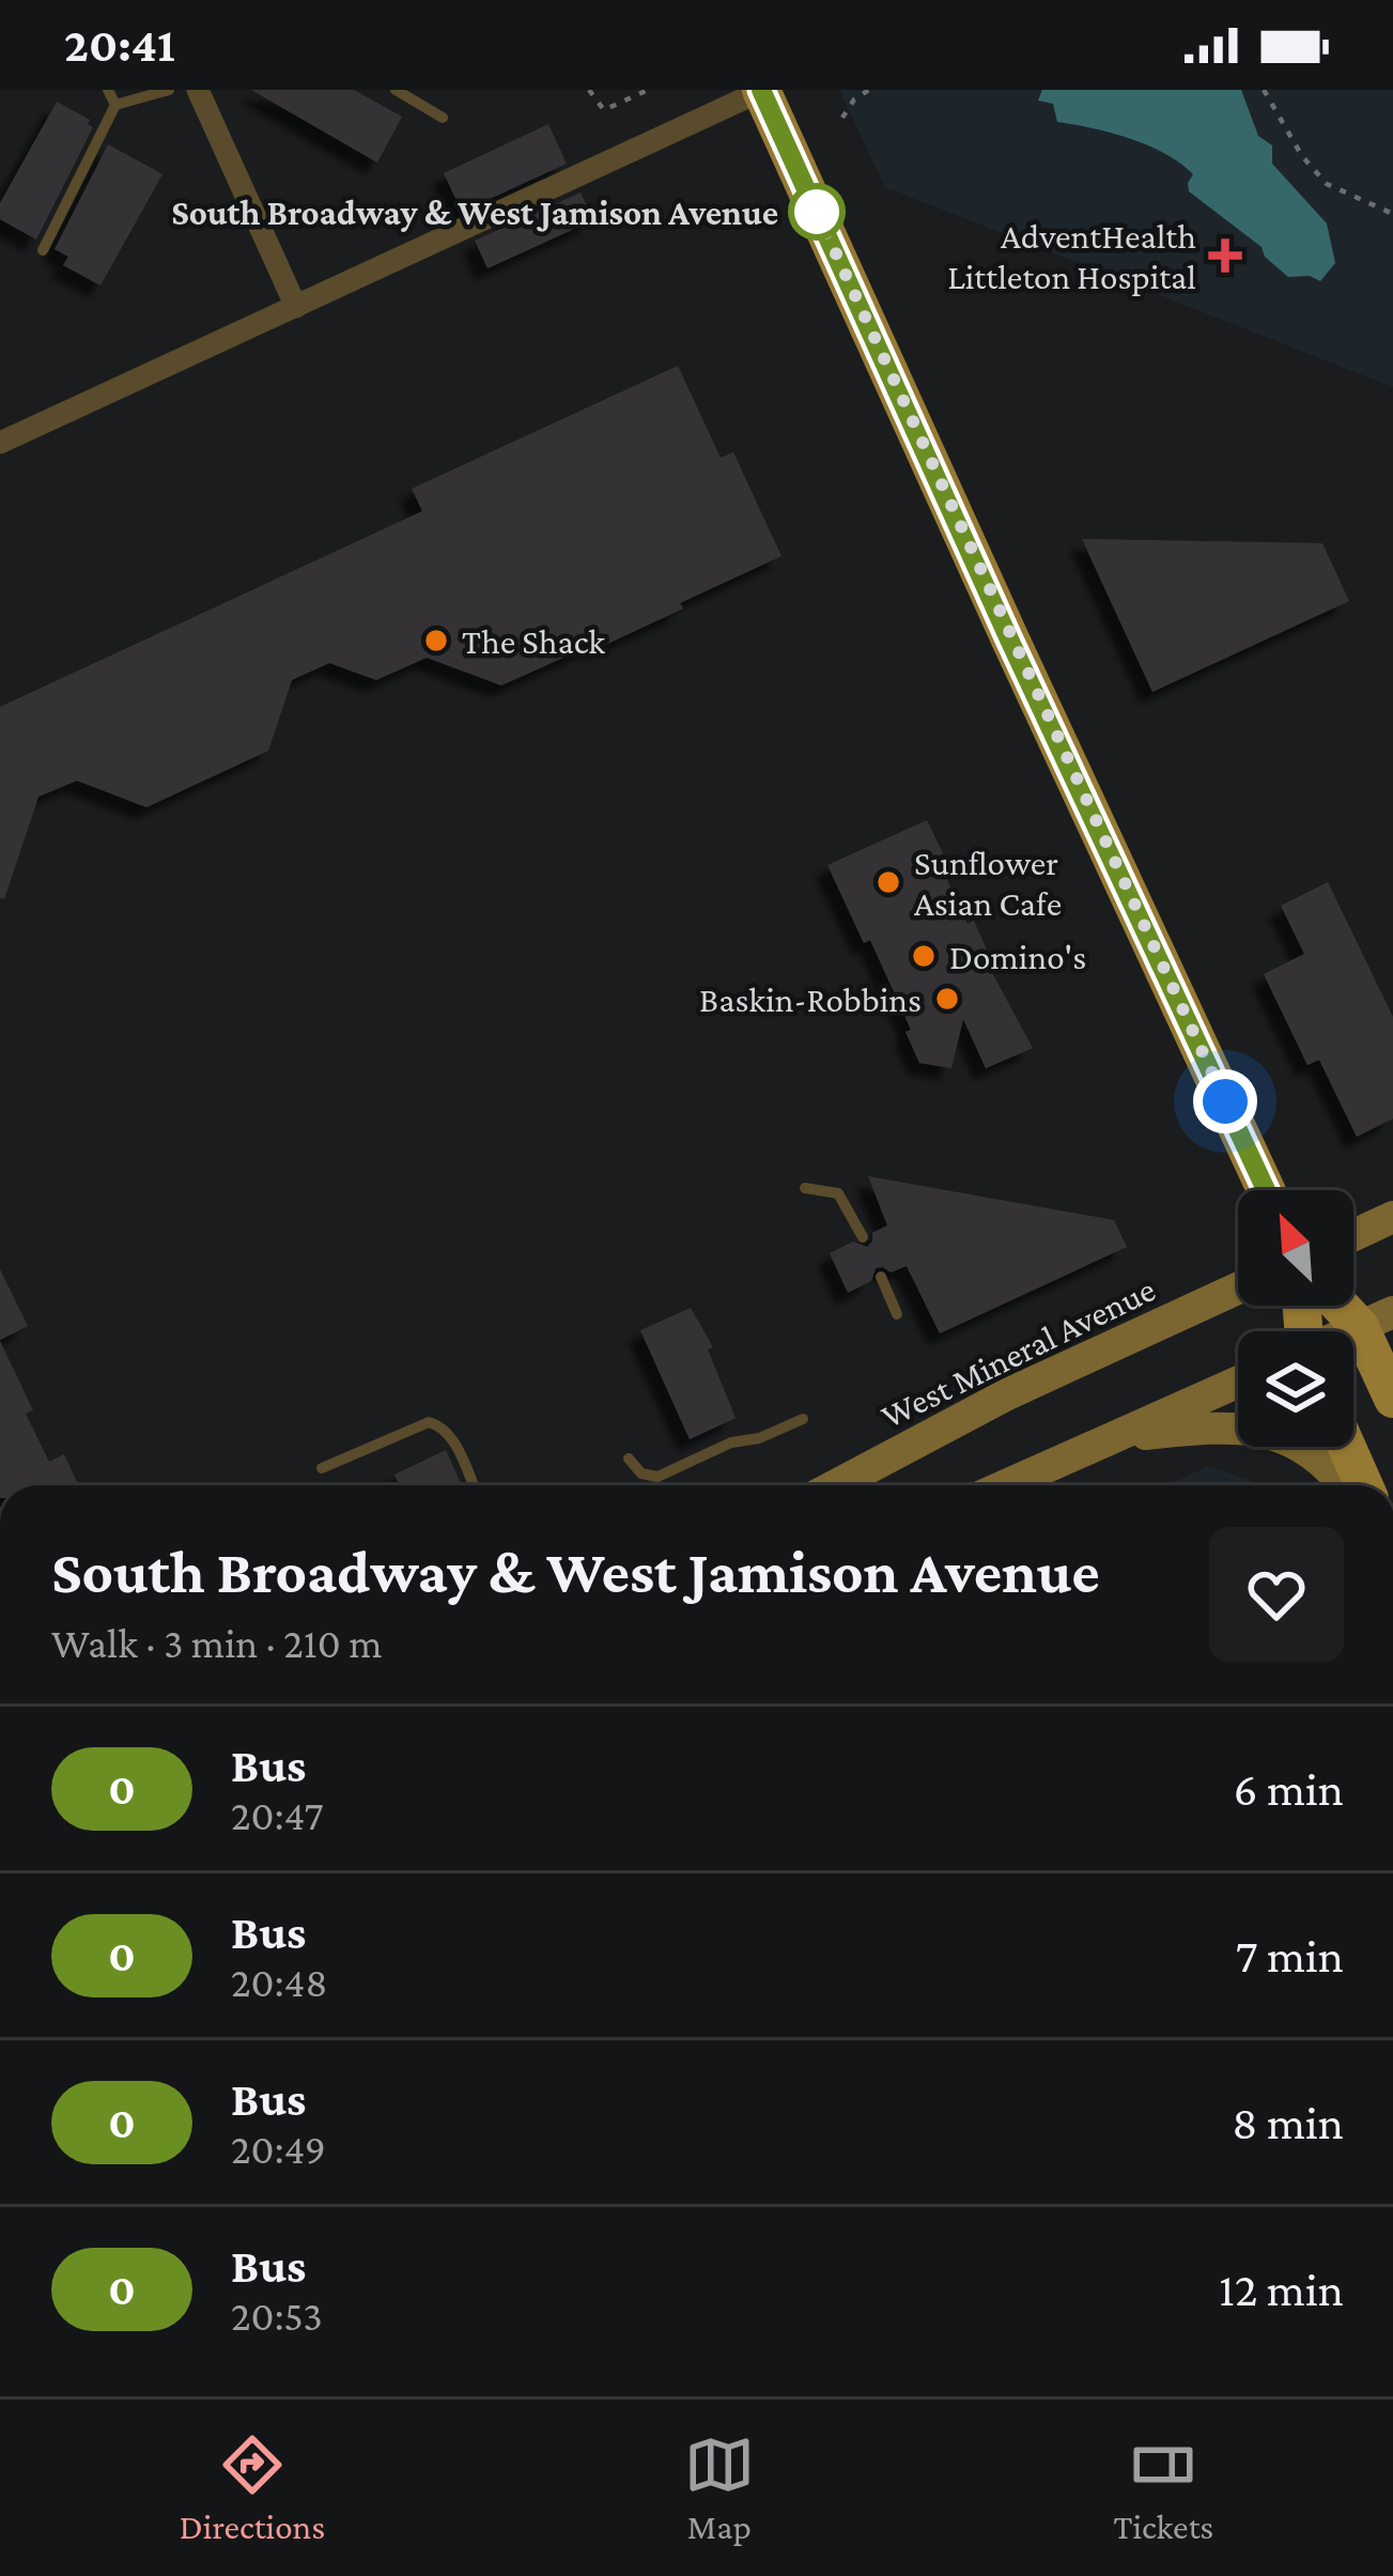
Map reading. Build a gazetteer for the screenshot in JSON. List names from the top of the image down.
{
  "streets": {
    "main road": ["West Mineral Avenue"]
  },
  "places": {
    "other": [
      "South Broadway & West Jamison Avenue",
      "The Shack",
      "Sunflower Asian Cafe",
      "Domino's",
      "Baskin-Robbins"
    ],
    "health": ["AdventHealth Littleton Hospital"]
  },
  "lines": ["bus line 0"],
  "north": "top left",
  "page": {
    "status": "20:41",
    "heading": ["South Broadway & West Jamison Avenue", "Walk · 3 min · 210 m"],
    "list": [
      {
        "mark": "0",
        "name": "Bus",
        "note": "20:47",
        "value": "6 min"
      },
      {
        "mark": "0",
        "name": "Bus",
        "note": "20:48",
        "value": "7 min"
      },
      {
        "mark": "0",
        "name": "Bus",
        "note": "20:49",
        "value": "8 min"
      },
      {
        "mark": "0",
        "name": "Bus",
        "note": "20:53",
        "value": "12 min"
      }
    ],
    "tabs": ["Directions", "Map", "Tickets"]
  }
}
